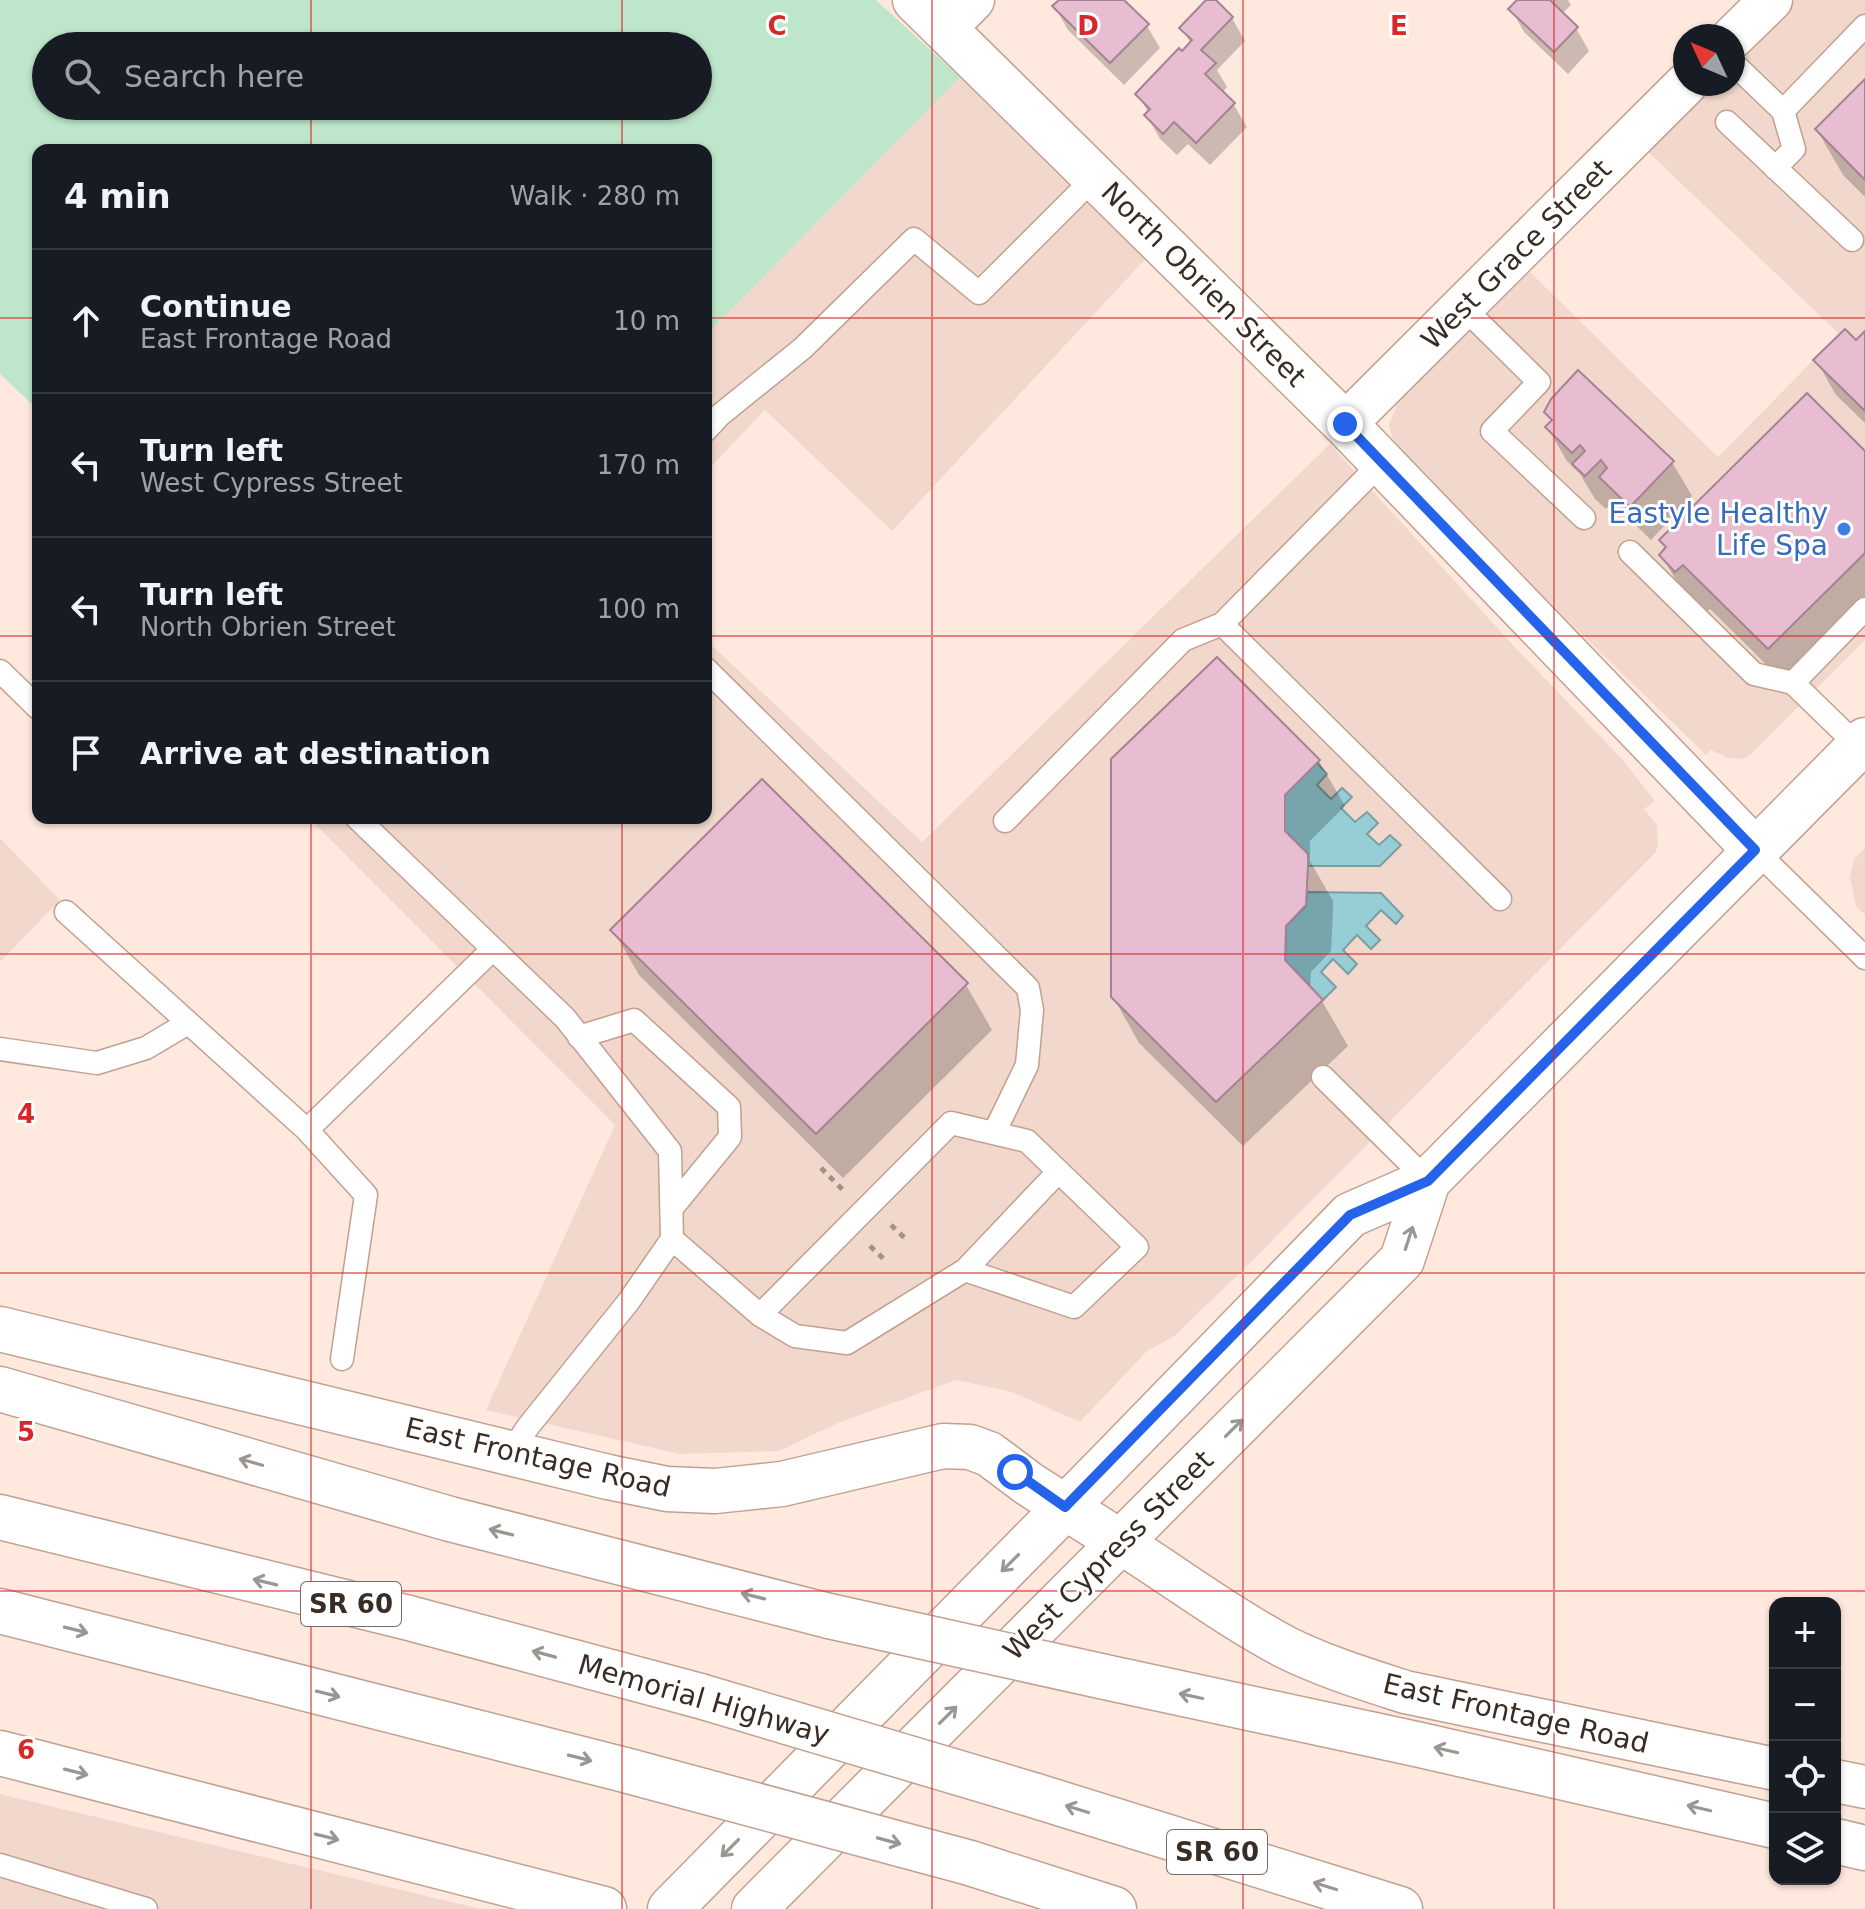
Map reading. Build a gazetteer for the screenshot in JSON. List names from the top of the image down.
{
  "streets": {
    "main road": [
      "North Obrien Street",
      "East Frontage Road",
      "West Cypress Street",
      "SR 60",
      "Memorial Highway"
    ],
    "street": ["West Grace Street"]
  },
  "crossings": [
    ["West Grace Street", "North Obrien Street"],
    ["North Obrien Street", "West Cypress Street"],
    ["East Frontage Road", "West Cypress Street"]
  ],
  "places": ["Eastyle Healthy Life Spa"],
  "north": "top left",
  "page": {
    "search": "Search here",
    "heading": ["4 min", "Walk · 280 m"],
    "list": [
      ["Continue", "East Frontage Road", "10 m"],
      ["Turn left", "West Cypress Street", "170 m"],
      ["Turn left", "North Obrien Street", "100 m"],
      "Arrive at destination"
    ],
    "map_buttons": ["+", "−"]
  },
  "grid": {
    "columns": ["C", "D", "E"],
    "rows": ["4", "5", "6"]
  }
}
